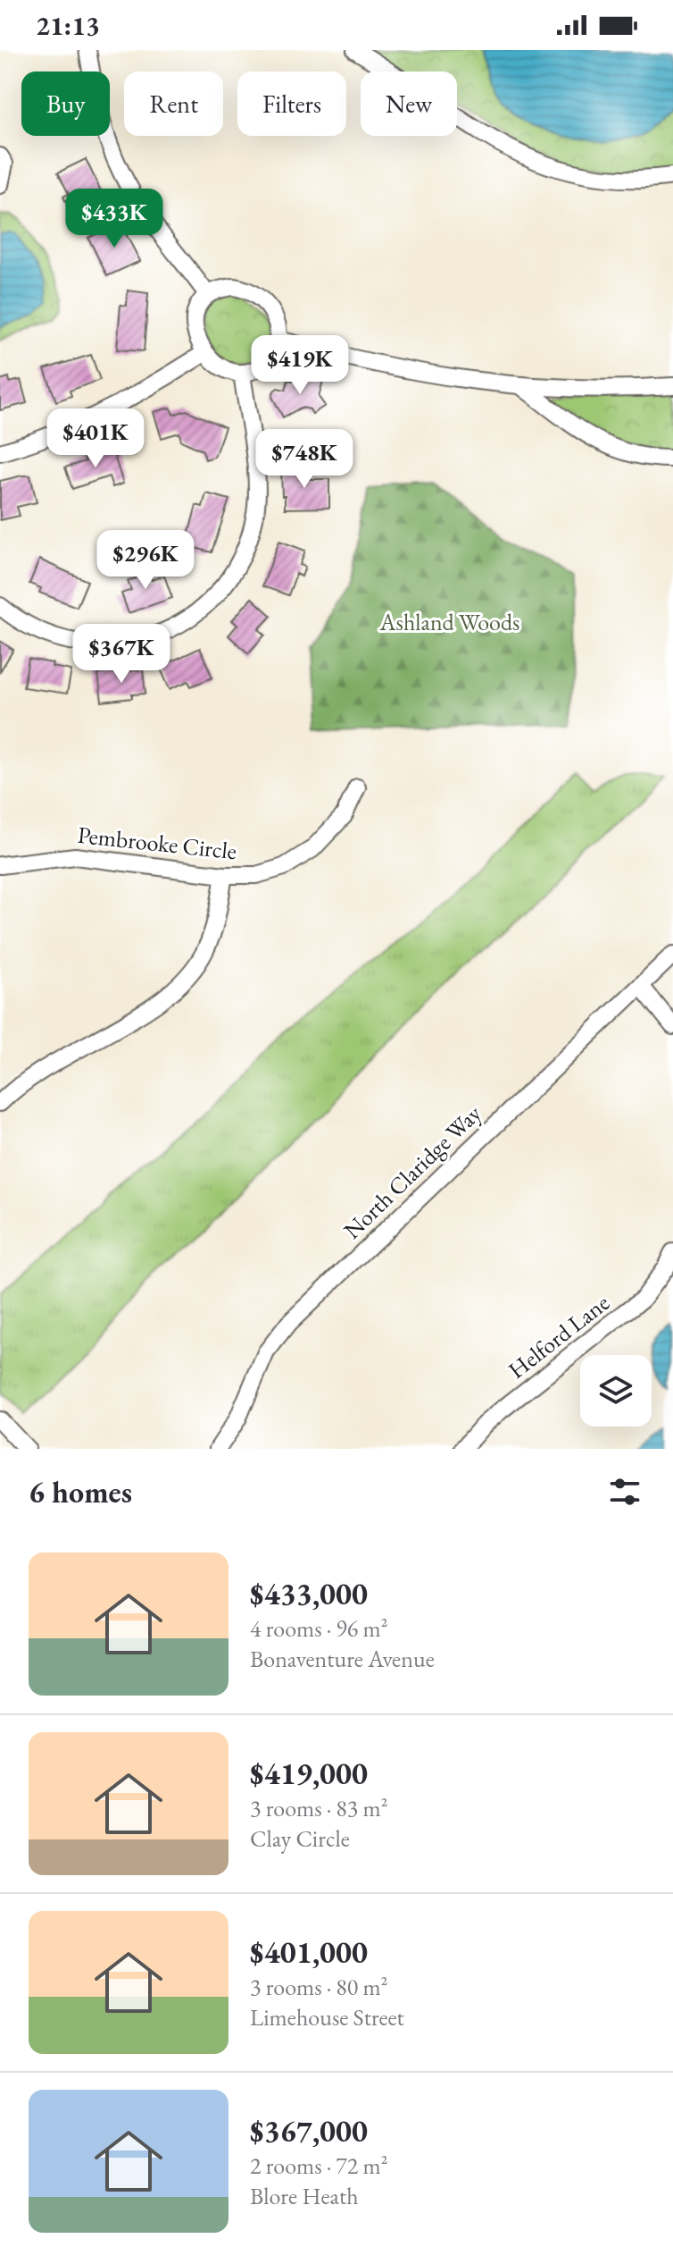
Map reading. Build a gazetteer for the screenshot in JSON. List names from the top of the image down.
{
  "streets": {
    "street": ["Pembrooke Circle", "North Claridge Way", "Helford Lane"]
  },
  "parks": ["Ashland Woods"],
  "page": {
    "status": "21:13",
    "chip": [
      "Buy",
      "Rent",
      "Filters",
      "New"
    ],
    "price": [
      "$433K",
      "$419K",
      "$401K",
      "$748K",
      "$296K",
      "$367K"
    ],
    "heading": "6 homes",
    "list": [
      {
        "name": "$433,000",
        "note": "4 rooms · 96 m² · Bonaventure Avenue"
      },
      {
        "name": "$419,000",
        "note": "3 rooms · 83 m² · Clay Circle"
      },
      {
        "name": "$401,000",
        "note": "3 rooms · 80 m² · Limehouse Street"
      },
      {
        "name": "$367,000",
        "note": "2 rooms · 72 m² · Blore Heath"
      }
    ]
  }
}
